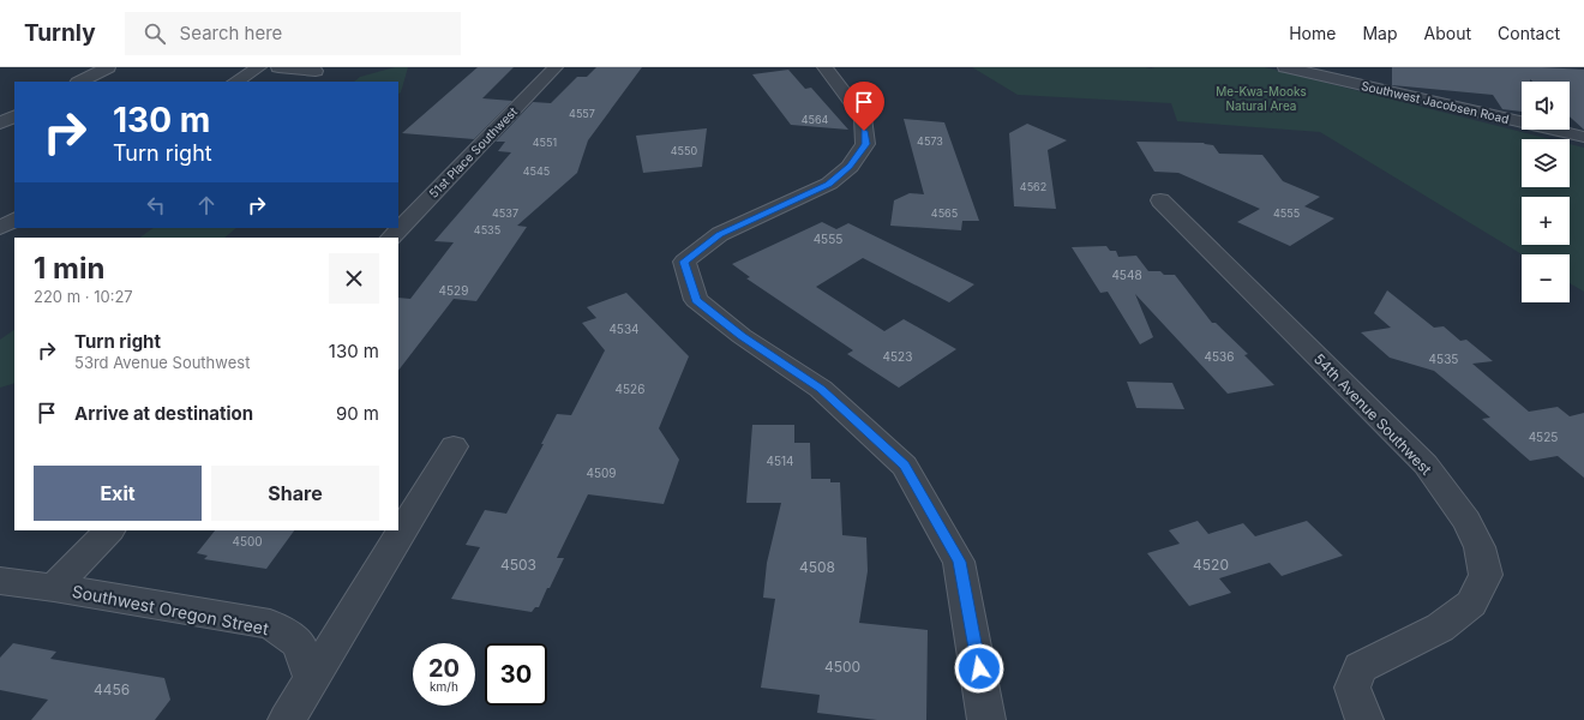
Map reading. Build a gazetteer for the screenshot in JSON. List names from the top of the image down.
{
  "streets": {
    "street": [
      "Southwest Jacobsen Road",
      "51st Place Southwest",
      "54th Avenue Southwest",
      "Southwest Oregon Street"
    ]
  },
  "parks": ["Me-Kwa-Mooks Natural Area"],
  "house_numbers": [
    "4557",
    "4564",
    "4573",
    "4551",
    "4550",
    "4545",
    "4562",
    "4537",
    "4565",
    "4555",
    "4535",
    "4555",
    "4548",
    "4529",
    "4534",
    "4523",
    "4536",
    "4535",
    "4526",
    "4525",
    "4514",
    "4509",
    "4500",
    "4503",
    "4520",
    "4508",
    "4500",
    "4456"
  ],
  "page": {
    "header": "Turnly",
    "search": "Search here",
    "nav": [
      "Home",
      "Map",
      "About",
      "Contact"
    ],
    "map_buttons": ["+", "−"],
    "turn": ["130 m", "Turn right"],
    "heading": ["1 min", "220 m · 10:27"],
    "list": [
      {
        "name": "Turn right",
        "note": "53rd Avenue Southwest",
        "value": "130 m"
      },
      {
        "name": "Arrive at destination",
        "value": "90 m"
      }
    ],
    "buttons": ["Exit", "Share"],
    "speed": "20 km/h",
    "limit": "30"
  }
}
